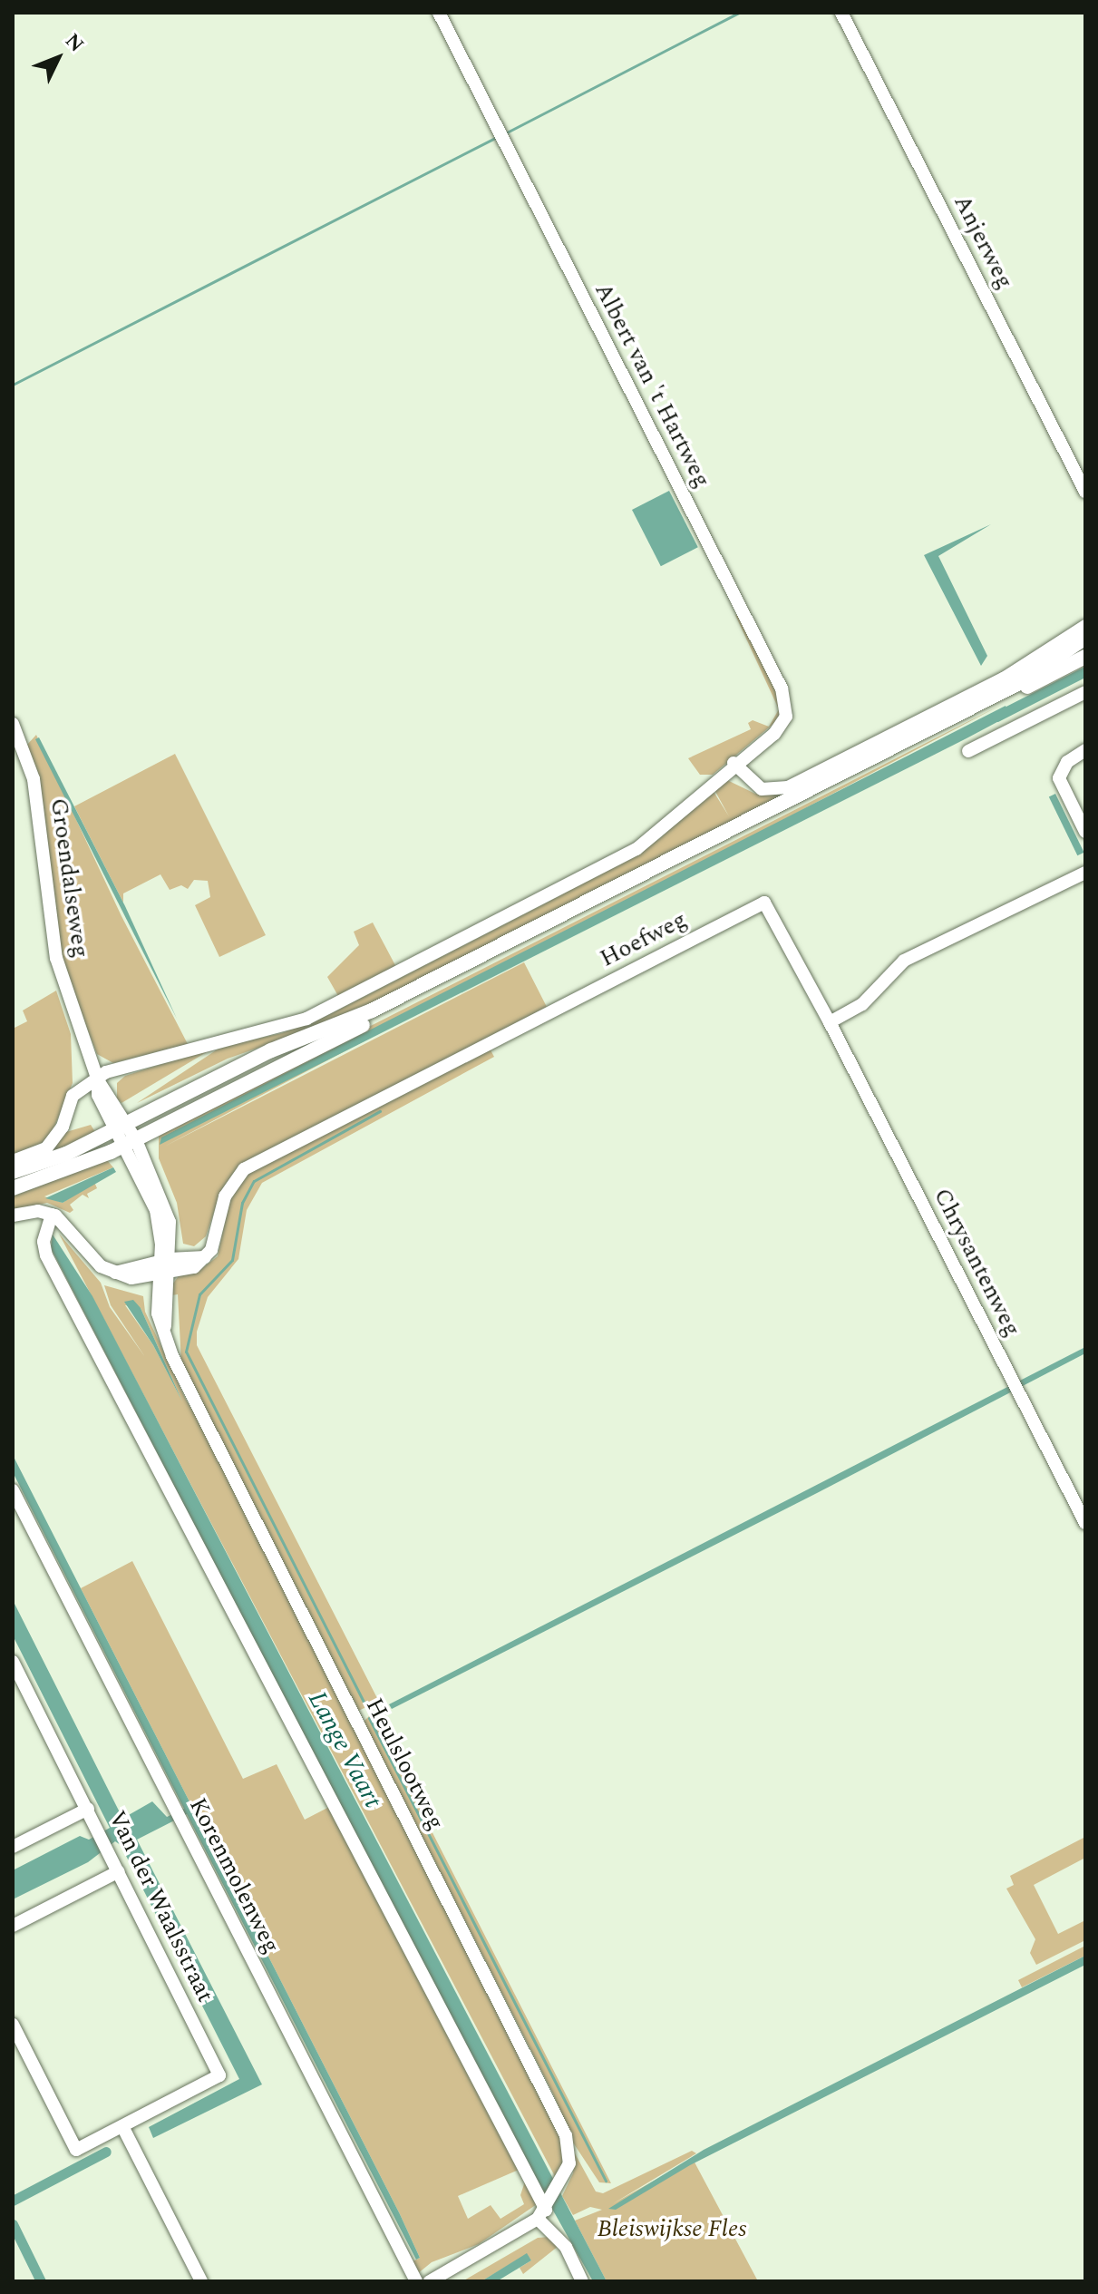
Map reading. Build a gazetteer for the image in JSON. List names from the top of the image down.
{
  "streets": {
    "street": [
      "Anjerweg",
      "Albert van 't Hartweg",
      "Groendalseweg",
      "Hoefweg",
      "Chrysantenweg",
      "Heulslootweg",
      "Korenmolenweg",
      "Van der Waalsstraat"
    ]
  },
  "crossings": [
    ["Groendalseweg", "Heulslootweg"],
    ["Hoefweg", "Chrysantenweg"]
  ],
  "water": ["Lange Vaart"],
  "parks": ["Bleiswijkse Fles"],
  "north": "top right"
}
